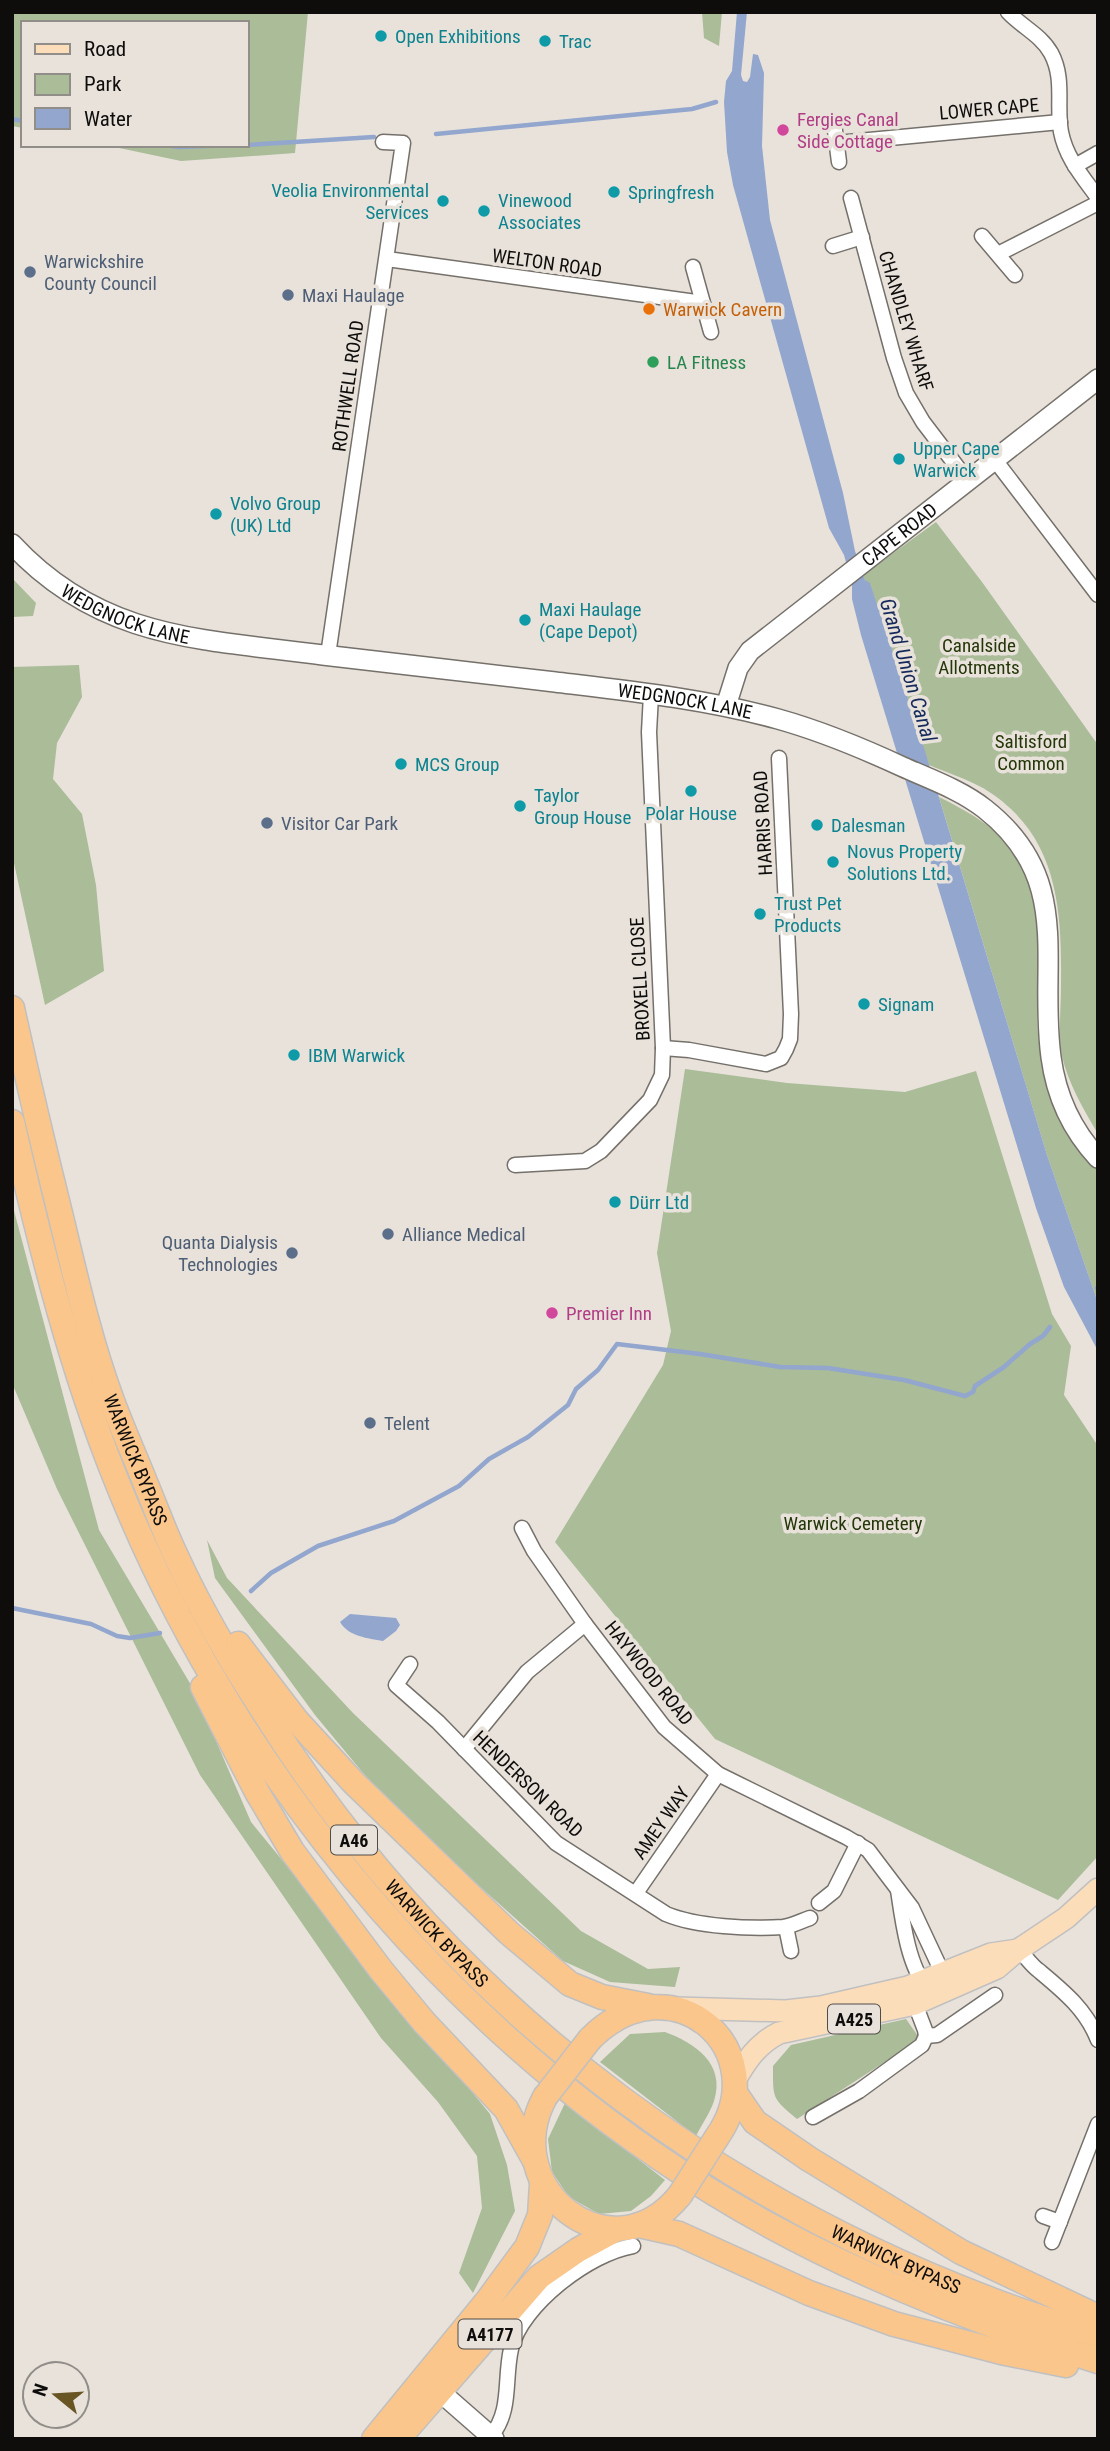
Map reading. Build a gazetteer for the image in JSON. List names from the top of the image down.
{
  "streets": {
    "highway": ["WARWICK BYPASS", "A46", "A4177"],
    "main road": ["A425"],
    "street": [
      "LOWER CAPE",
      "WELTON ROAD",
      "CHANDLEY WHARF",
      "ROTHWELL ROAD",
      "CAPE ROAD",
      "WEDGNOCK LANE",
      "HARRIS ROAD",
      "BROXELL CLOSE",
      "HAYWOOD ROAD",
      "HENDERSON ROAD",
      "AMEY WAY"
    ]
  },
  "crossings": [
    ["WELTON ROAD", "ROTHWELL ROAD"],
    ["CHANDLEY WHARF", "CAPE ROAD"],
    ["ROTHWELL ROAD", "WEDGNOCK LANE"],
    ["CAPE ROAD", "WEDGNOCK LANE"],
    ["WEDGNOCK LANE", "BROXELL CLOSE"],
    ["HARRIS ROAD", "BROXELL CLOSE"],
    ["HAYWOOD ROAD", "AMEY WAY"],
    ["HAYWOOD ROAD", "A425"],
    ["HENDERSON ROAD", "AMEY WAY"],
    ["A425", "A4177"]
  ],
  "water": ["Grand Union Canal"],
  "parks": ["Canalside Allotments", "Saltisford Common", "Warwick Cemetery"],
  "places": [
    "Open Exhibitions",
    "Trac",
    "Fergies Canal Side Cottage",
    "Springfresh",
    "Veolia Environmental Services",
    "Vinewood Associates",
    "Warwickshire County Council",
    "Maxi Haulage",
    "Warwick Cavern",
    "LA Fitness",
    "Upper Cape Warwick",
    "Volvo Group (UK) Ltd",
    "Maxi Haulage (Cape Depot)",
    "MCS Group",
    "Polar House",
    "Taylor Group House",
    "Visitor Car Park",
    "Dalesman",
    "Novus Property Solutions Ltd.",
    "Trust Pet Products",
    "Signam",
    "IBM Warwick",
    "Dürr Ltd",
    "Alliance Medical",
    "Quanta Dialysis Technologies",
    "Premier Inn",
    "Telent"
  ],
  "legend": ["Road", "Park", "Water"],
  "north": "left"
}
